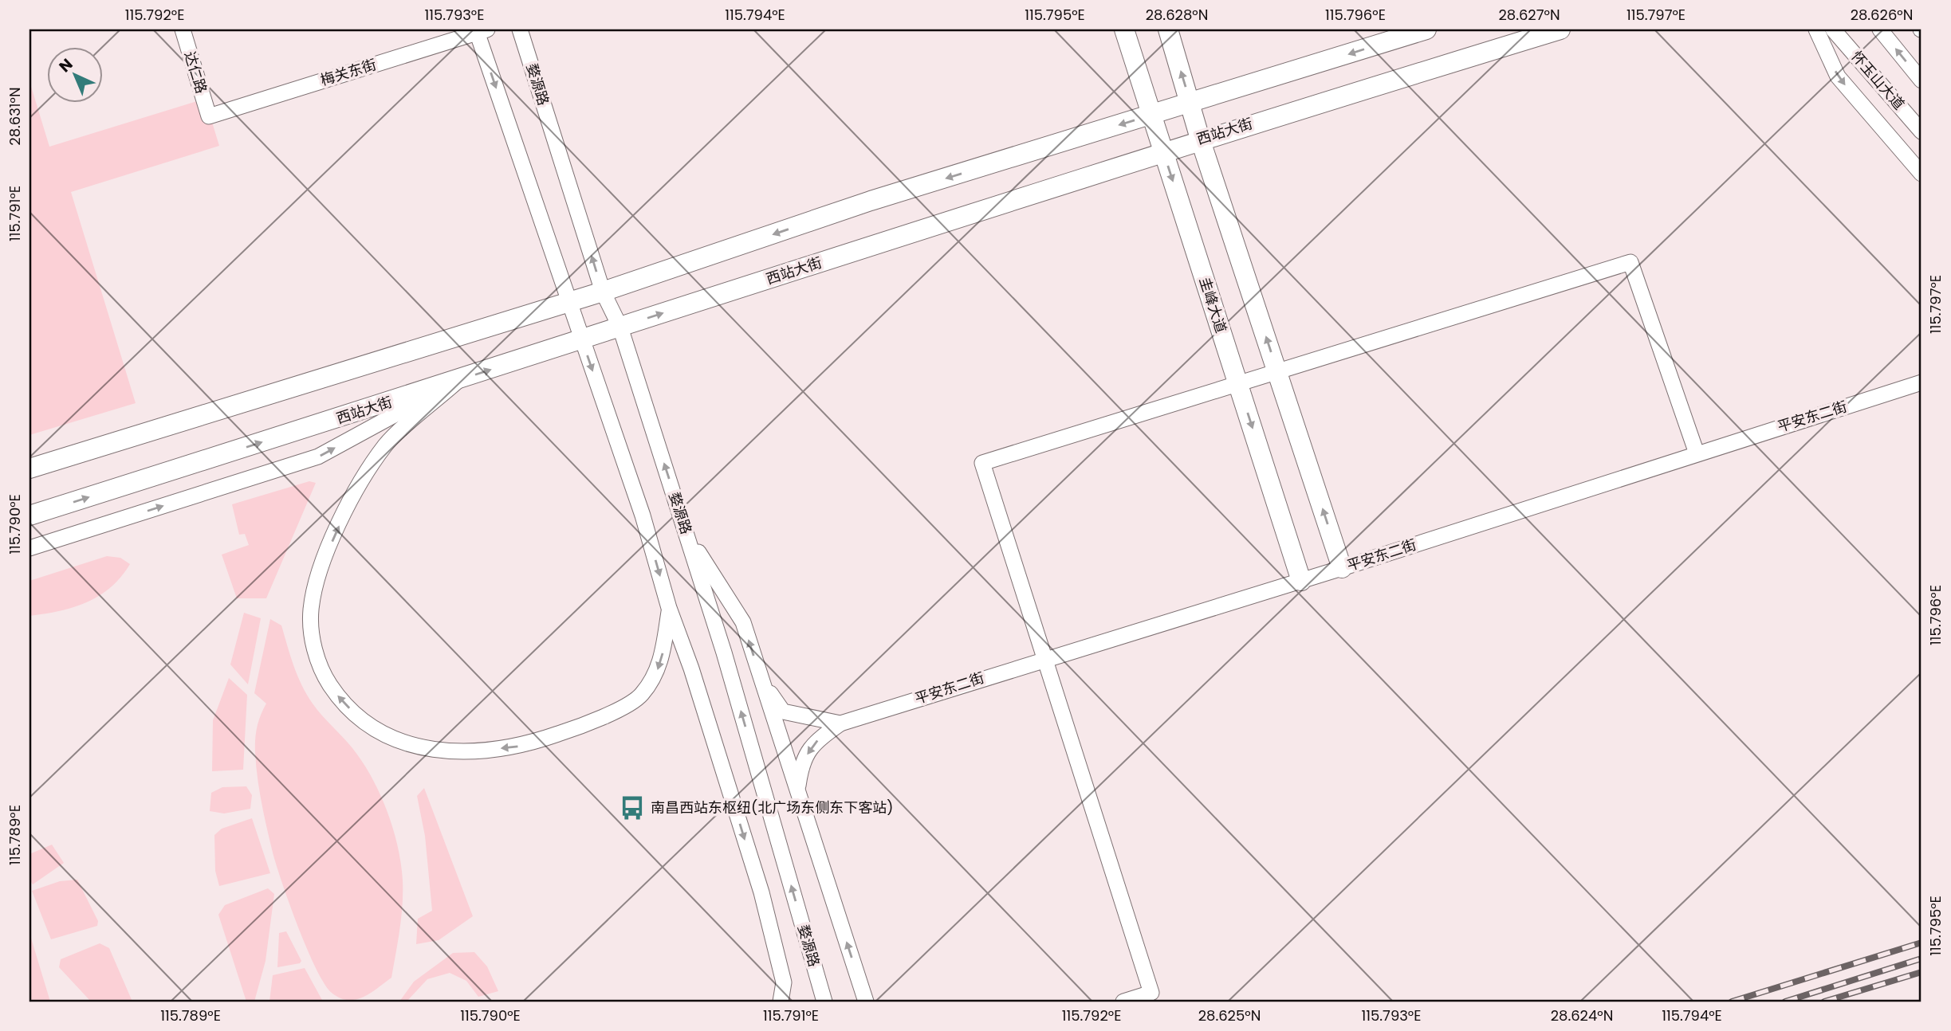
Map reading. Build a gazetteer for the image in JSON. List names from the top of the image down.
{
  "streets": {
    "main road": ["西站大街", "圭峰大道"],
    "street": [
      "达仁路",
      "梅关东街",
      "怀玉山大道",
      "婺源路",
      "平安东二街"
    ]
  },
  "crossings": [
    ["达仁路", "梅关东街"],
    ["婺源路", "西站大街"],
    ["西站大街", "圭峰大道"],
    ["圭峰大道", "平安东二街"]
  ],
  "places": {
    "bus stop": ["南昌西站东枢纽(北广场东侧东下客站)"]
  },
  "north": "top left",
  "coordinates": [
    "115.792°E",
    "115.793°E",
    "115.794°E",
    "115.795°E",
    "28.628°N",
    "115.796°E",
    "28.627°N",
    "115.797°E",
    "28.626°N",
    "28.631°N",
    "115.791°E",
    "115.790°E",
    "115.789°E",
    "28.625°N",
    "28.624°N"
  ]
}
